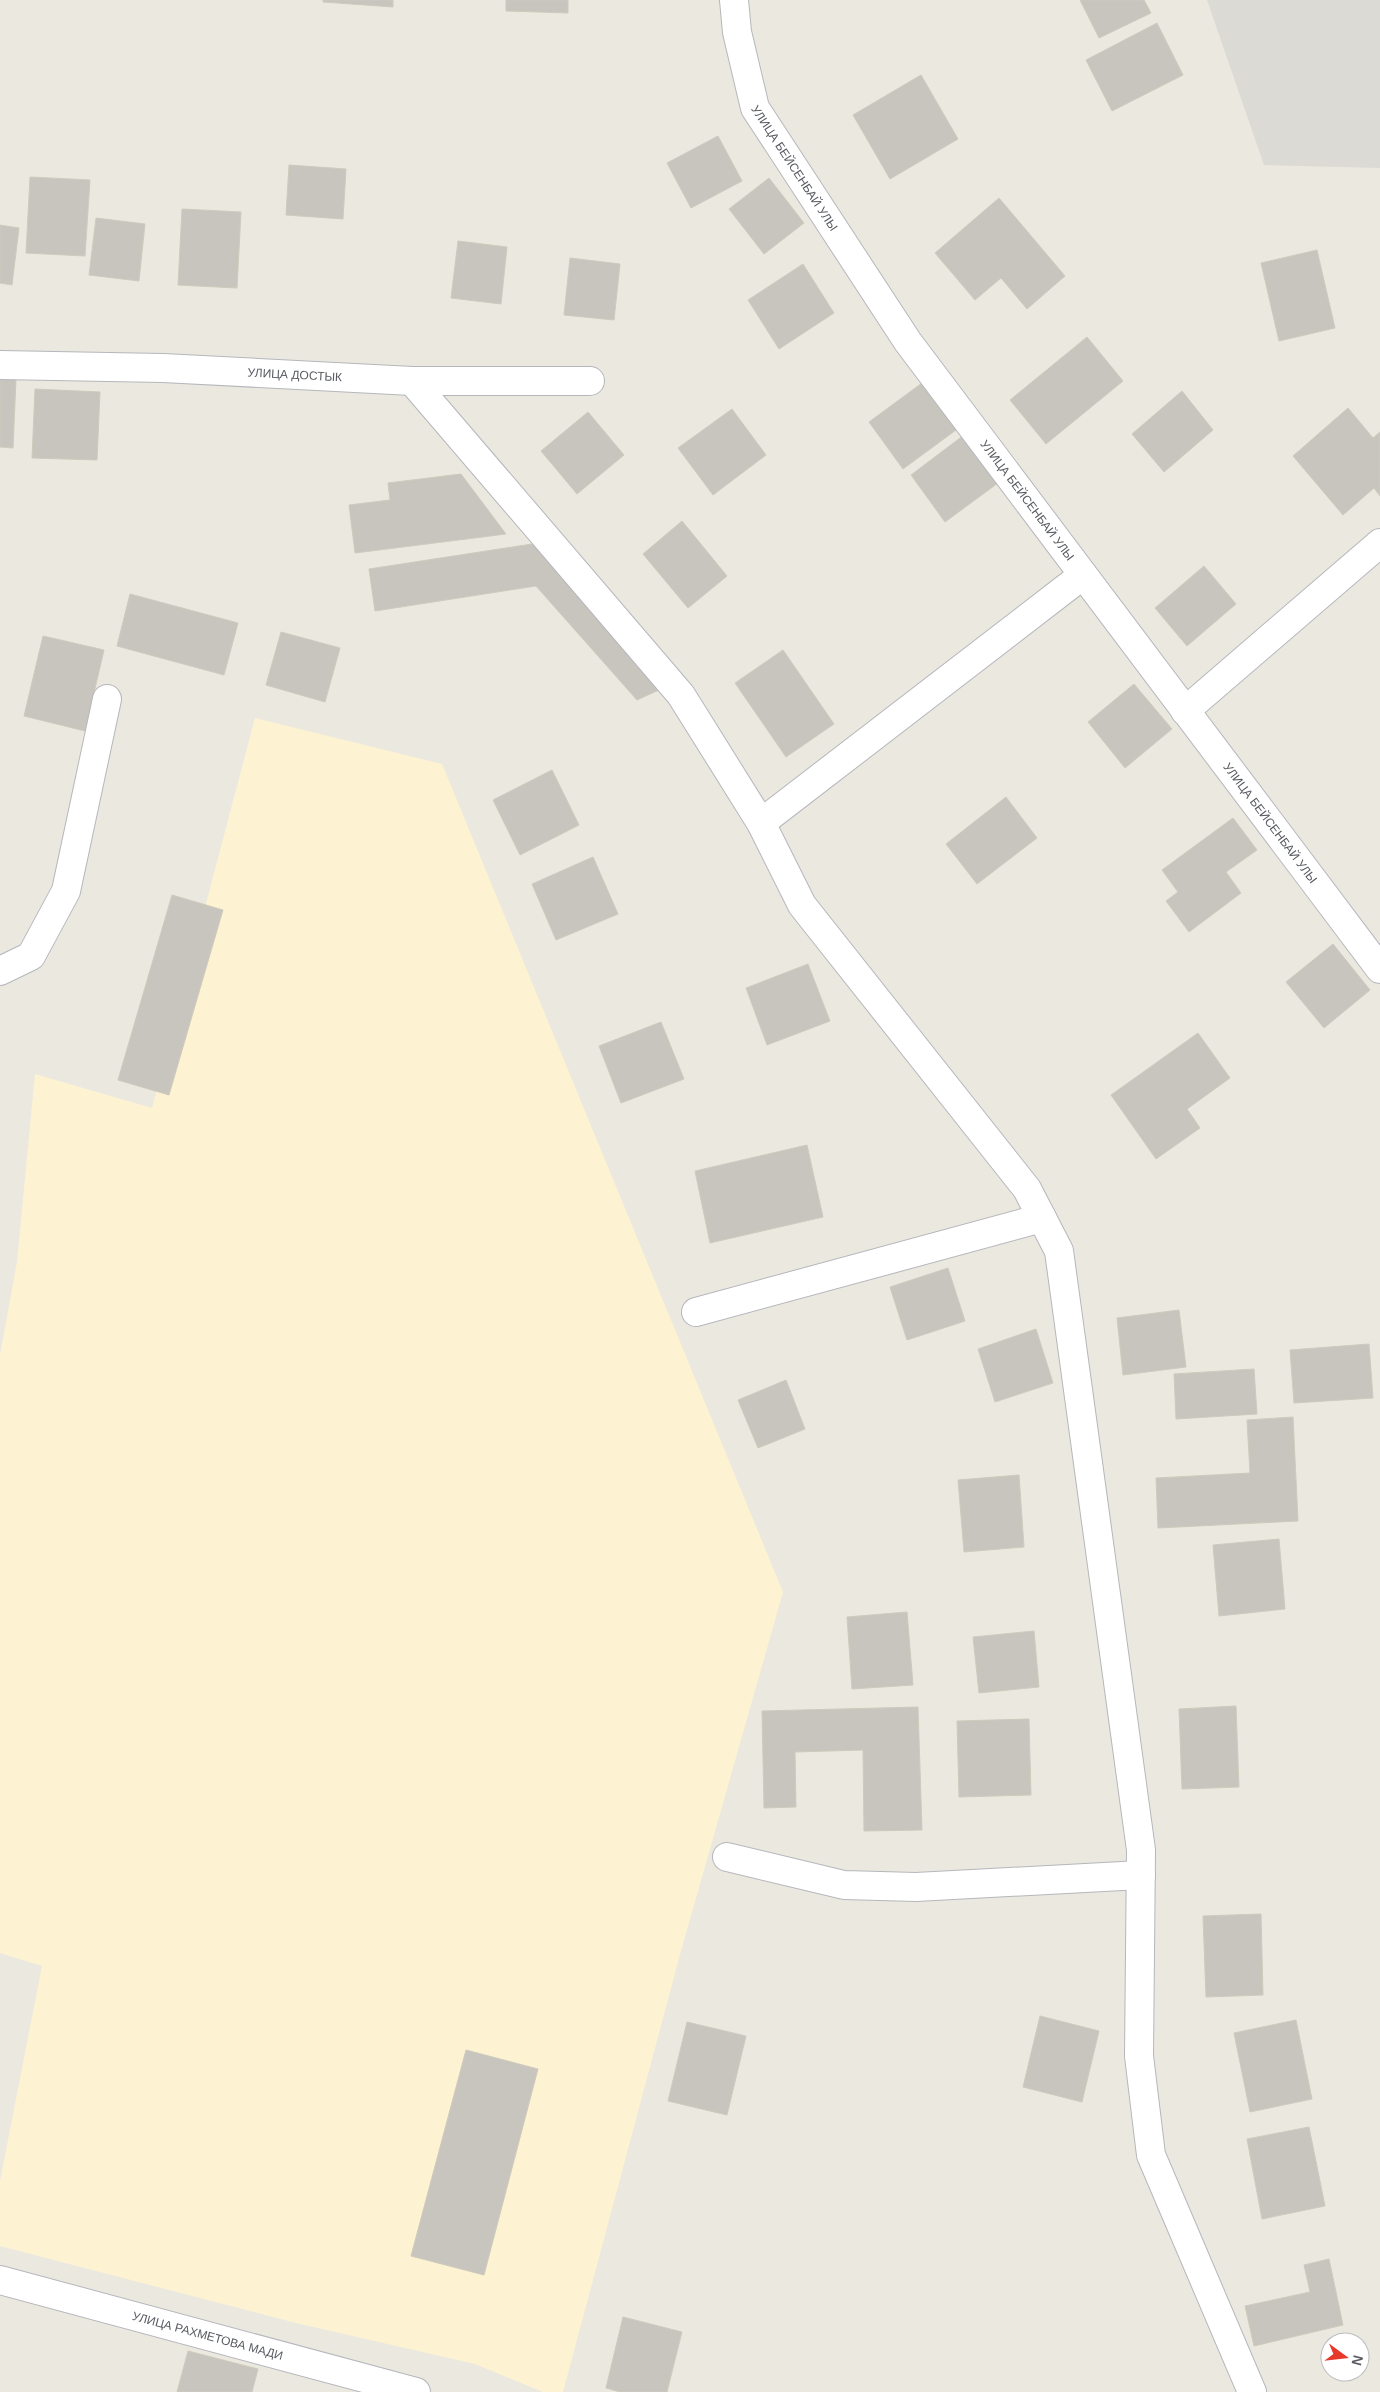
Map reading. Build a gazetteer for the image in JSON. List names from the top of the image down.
{
  "streets": {
    "street": ["УЛИЦА БЕЙСЕНБАЙ УЛЫ", "УЛИЦА ДОСТЫК", "УЛИЦА РАХМЕТОВА МАДИ"]
  },
  "north": "right"
}
